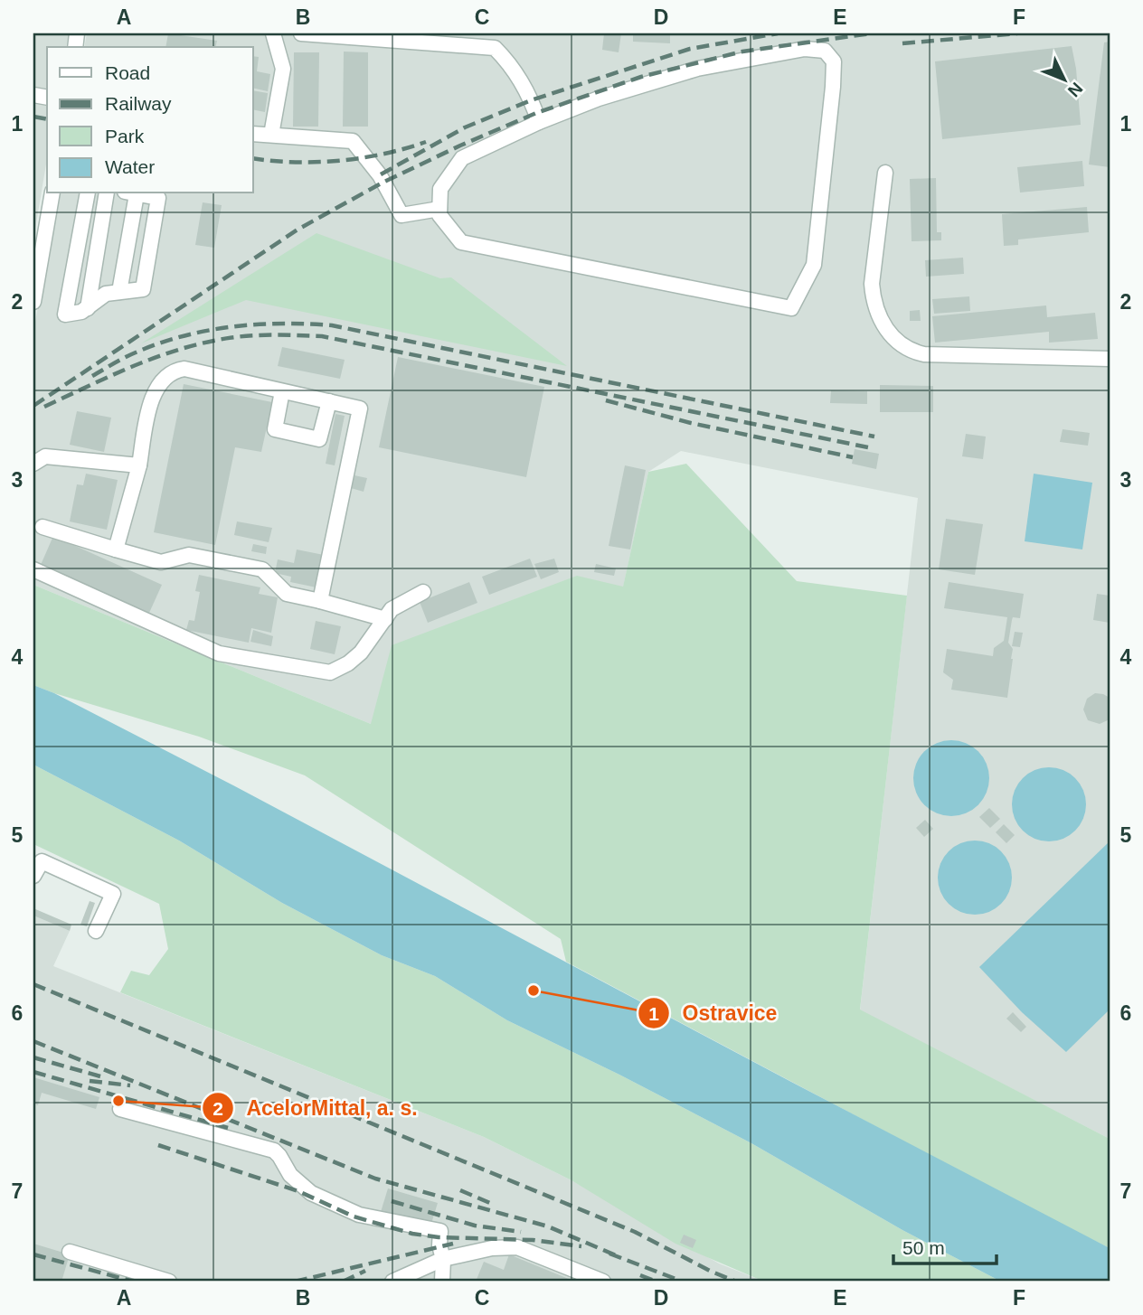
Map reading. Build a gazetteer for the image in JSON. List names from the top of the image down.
{
  "places": ["Ostravice", "AcelorMittal, a. s."],
  "legend": [
    "Road",
    "Railway",
    "Park",
    "Water"
  ],
  "scale_bar": "50 m",
  "north": "bottom right",
  "grid": {
    "columns": [
      "A",
      "B",
      "C",
      "D",
      "E",
      "F"
    ],
    "rows": [
      "1",
      "2",
      "3",
      "4",
      "5",
      "6",
      "7"
    ]
  }
}
